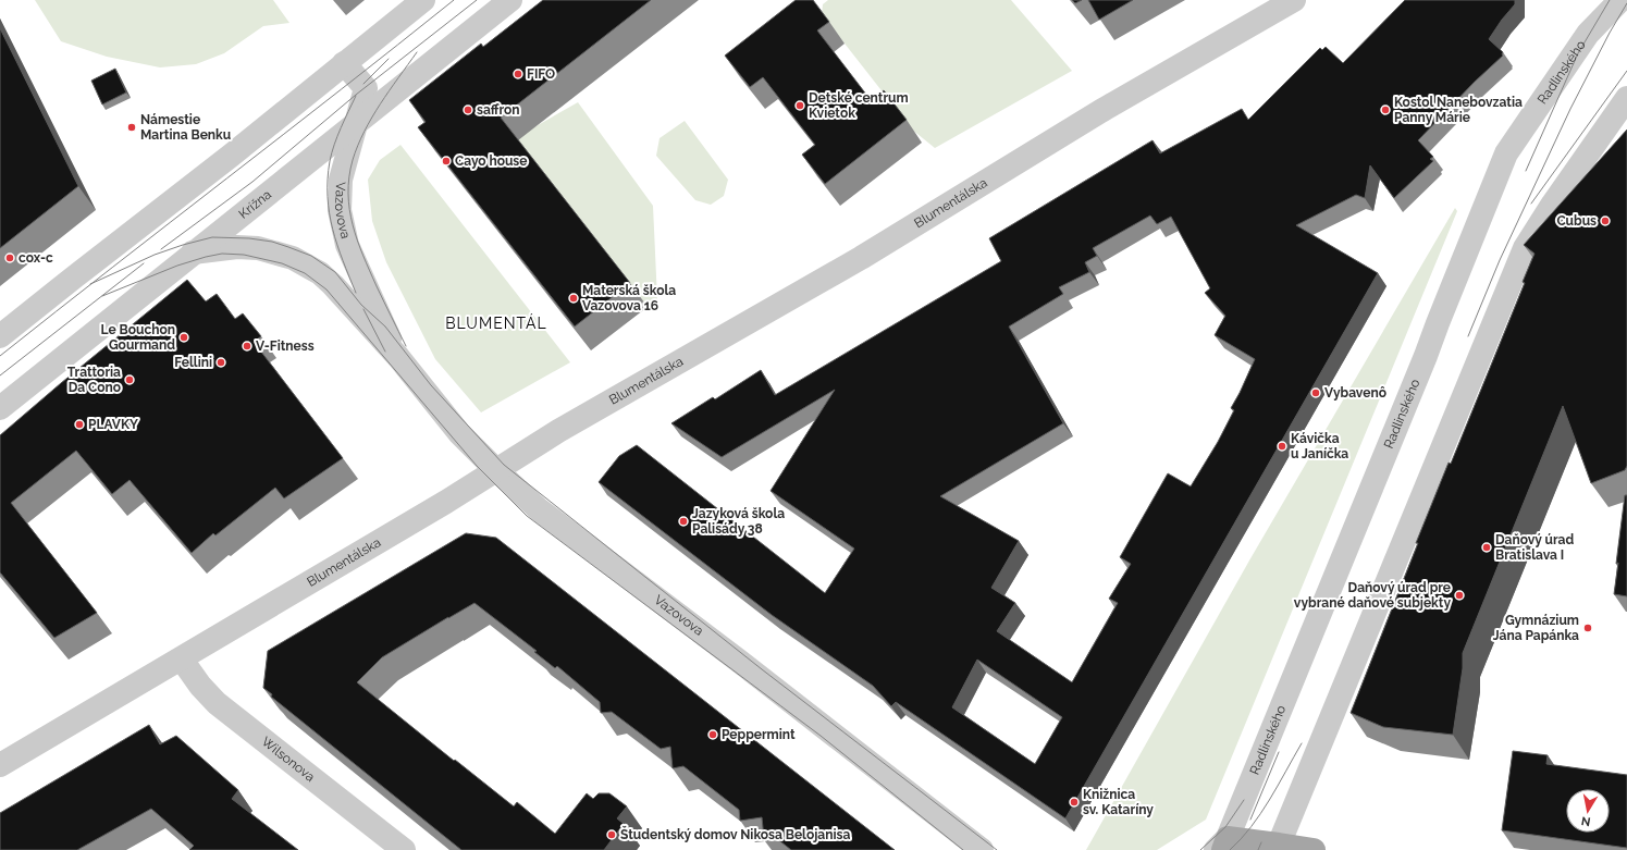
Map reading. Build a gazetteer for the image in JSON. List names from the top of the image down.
{
  "streets": {
    "street": [
      "Radlinského",
      "Krížna",
      "Blumentálska",
      "Vazovova",
      "Wilsonova"
    ]
  },
  "crossings": [
    ["Krížna", "Vazovova"],
    ["Blumentálska", "Vazovova"],
    ["Blumentálska", "Wilsonova"]
  ],
  "districts": ["BLUMENTÁL"],
  "places": [
    "FIFO",
    "Detské centrum Kvietok",
    "saffron",
    "Kostol Nanebovzatia Panny Márie",
    "Námestie Martina Benku",
    "Cayo house",
    "Cubus",
    "cox-c",
    "Materská škola Vazovova 16",
    "Le Bouchon Gourmand",
    "V-Fitness",
    "Fellini",
    "Trattoria Da Cono",
    "Vybavenô",
    "PLAVKY",
    "Kávička u Janíčka",
    "Jazyková škola Palisády 38",
    "Daňový úrad Bratislava I",
    "Daňový úrad pre vybrané daňové subjekty",
    "Gymnázium Jána Papánka",
    "Peppermint",
    "Knižnica sv. Kataríny",
    "Študentský domov Nikosa Belojanisa"
  ],
  "north": "bottom"
}
